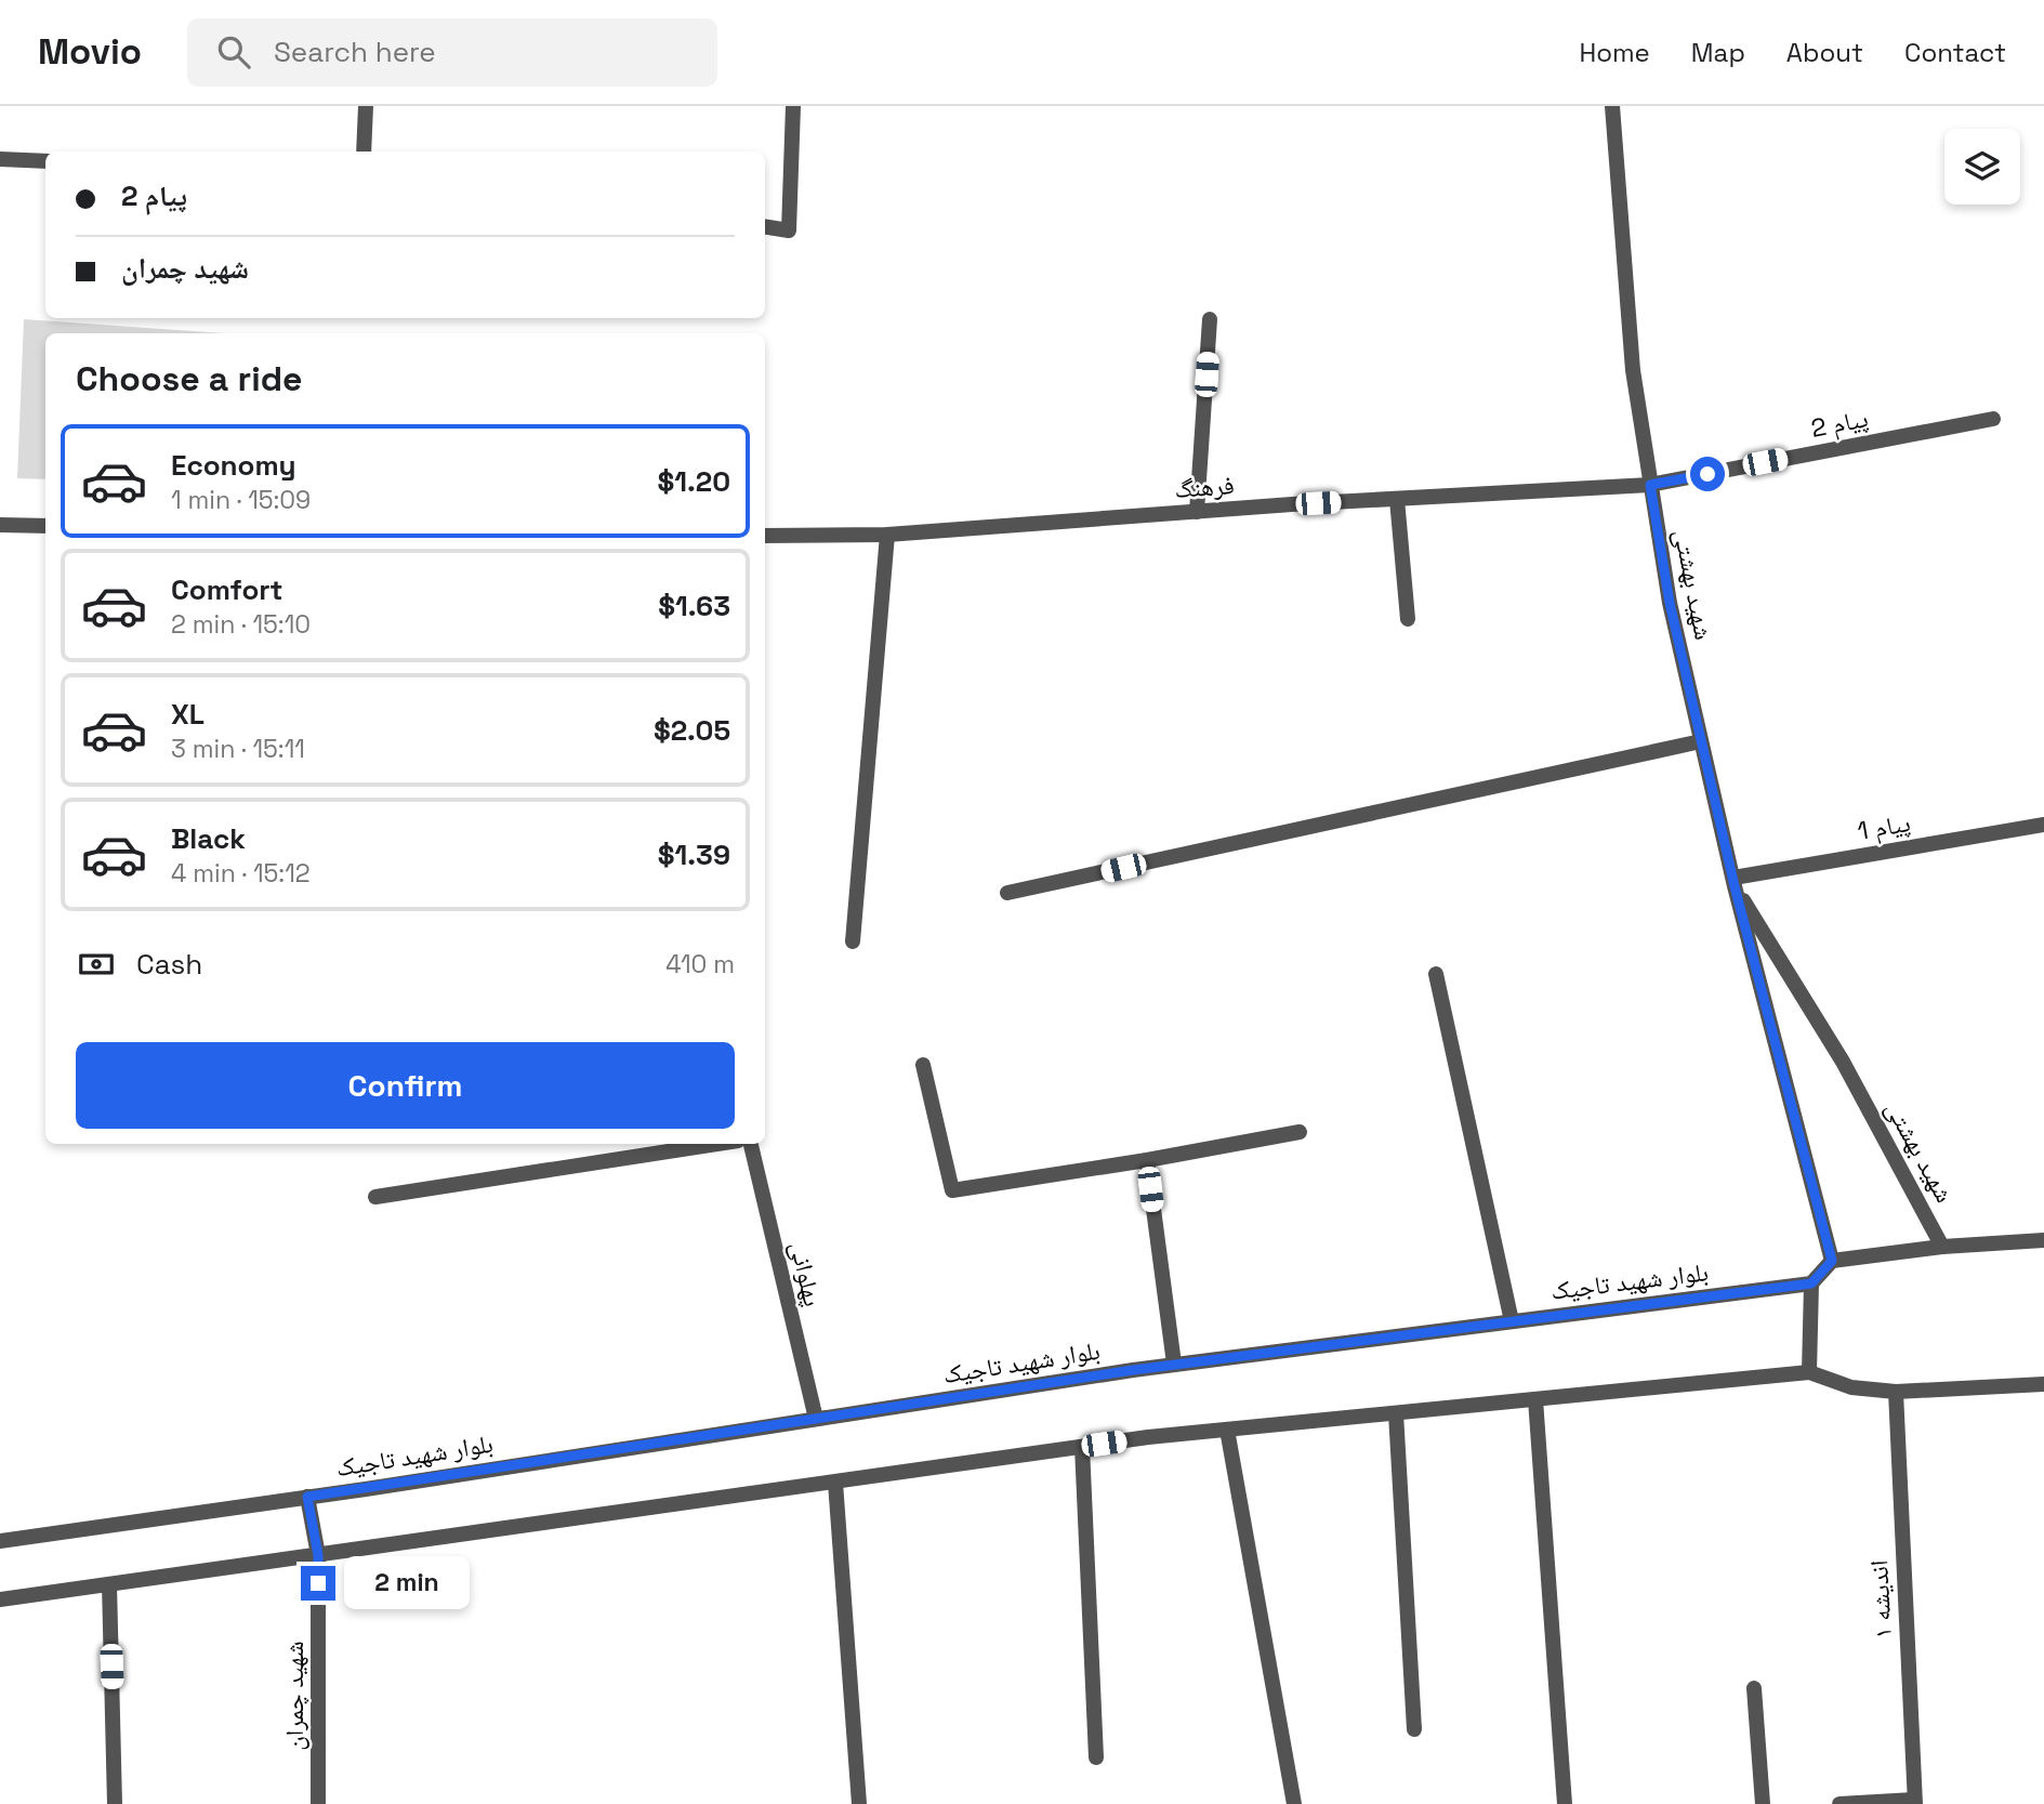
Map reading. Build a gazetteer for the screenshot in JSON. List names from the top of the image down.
{
  "streets": {
    "street": [
      "پیام 2",
      "فرهنگ",
      "شهید بهشتی",
      "پیام 1",
      "پهلوانی",
      "بلوار شهید تاجیک",
      "اندیشه ۱",
      "شهید چمران"
    ]
  },
  "crossings": [
    ["پیام 2", "فرهنگ"],
    ["پیام 2", "شهید بهشتی"],
    ["فرهنگ", "شهید بهشتی"],
    ["شهید بهشتی", "پیام 1"],
    ["پهلوانی", "بلوار شهید تاجیک"],
    ["بلوار شهید تاجیک", "شهید چمران"]
  ],
  "page": {
    "header": "Movio",
    "search": "Search here",
    "nav": [
      "Home",
      "Map",
      "About",
      "Contact"
    ],
    "banner": ["پیام 2", "شهید چمران"],
    "heading": "Choose a ride",
    "list": [
      {
        "name": "Economy",
        "note": "1 min · 15:09",
        "value": "$1.20"
      },
      {
        "name": "Comfort",
        "note": "2 min · 15:10",
        "value": "$1.63"
      },
      {
        "name": "XL",
        "note": "3 min · 15:11",
        "value": "$2.05"
      },
      {
        "name": "Black",
        "note": "4 min · 15:12",
        "value": "$1.39"
      }
    ],
    "pay": ["Cash", "410 m"],
    "buttons": "Confirm",
    "bubble": "2 min"
  }
}
